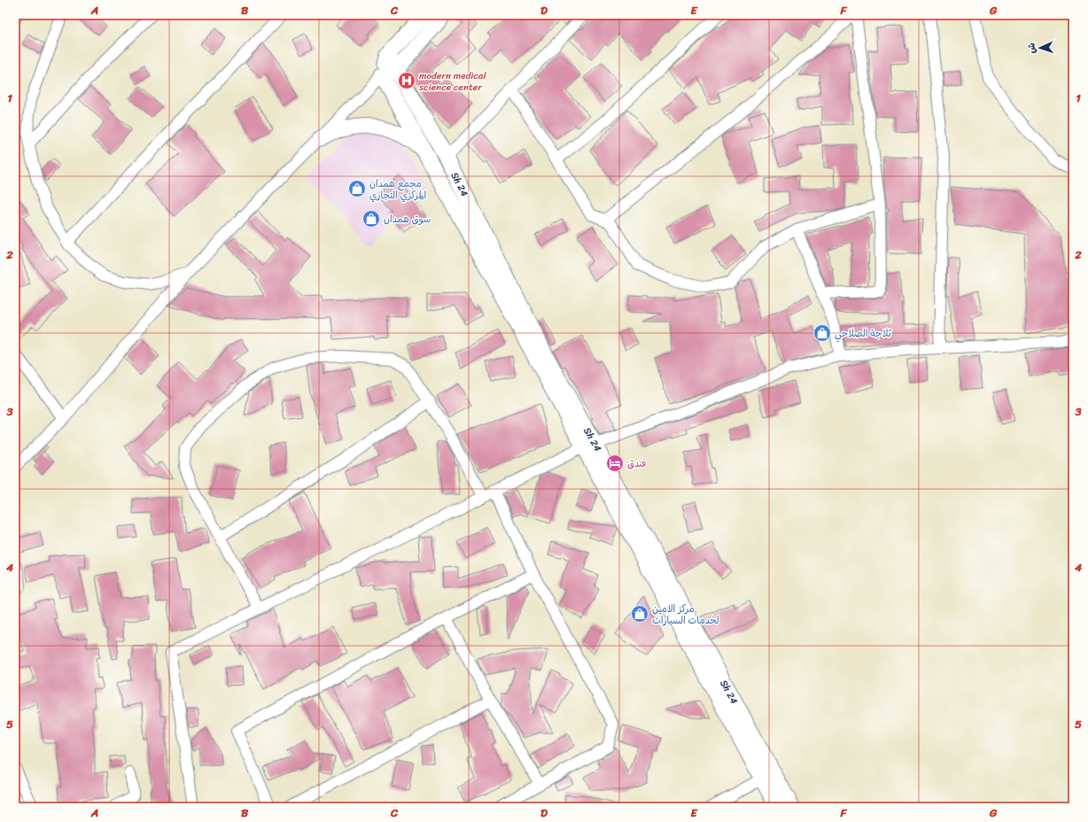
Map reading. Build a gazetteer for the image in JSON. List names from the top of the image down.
{
  "streets": {
    "street": ["Sh 24"]
  },
  "places": {
    "hospital": ["modern medical science center"],
    "shop": [
      "مجمع همدان المركزي التجاري",
      "سوق همدان",
      "ثلاجة الصلاحي",
      "مركز الامين لخدمات السيارات"
    ],
    "hotel": ["فندق"]
  },
  "north": "left",
  "grid": {
    "columns": [
      "A",
      "B",
      "C",
      "D",
      "E",
      "F",
      "G"
    ],
    "rows": [
      "1",
      "2",
      "3",
      "4",
      "5"
    ]
  }
}
